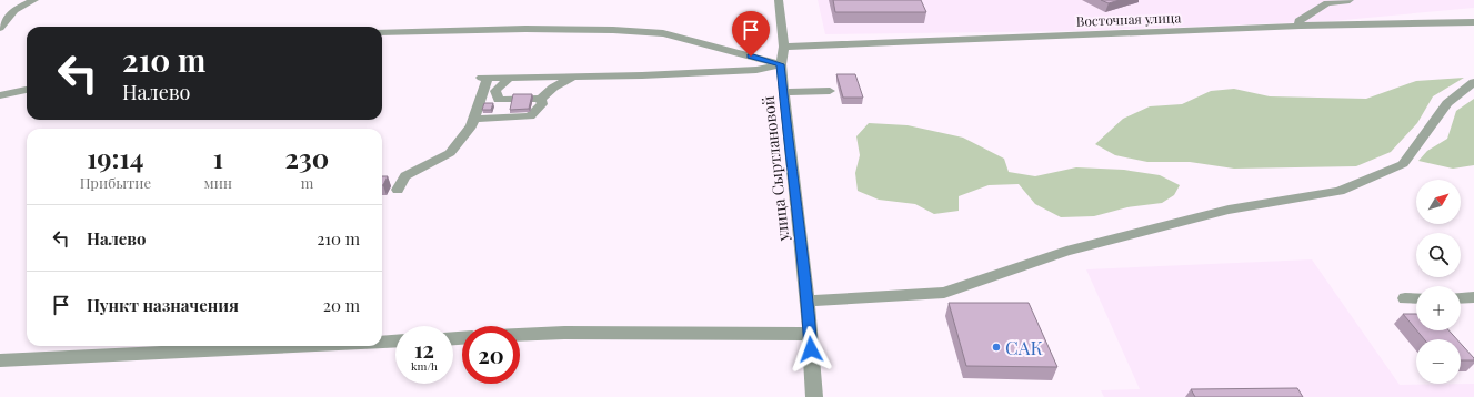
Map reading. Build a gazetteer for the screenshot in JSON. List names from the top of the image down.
{
  "streets": {
    "street": ["Восточная улица", "улица Сыртлановой"]
  },
  "crossings": [
    ["Восточная улица", "улица Сыртлановой"]
  ],
  "places": ["САК"],
  "north": "top right",
  "page": {
    "turn": ["210 m", "Налево"],
    "eta": [
      "19:14",
      "Прибытие",
      "1",
      "мин",
      "230",
      "m"
    ],
    "map_buttons": ["+", "−"],
    "list": [
      {
        "name": "Налево",
        "value": "210 m"
      },
      {
        "name": "Пункт назначения",
        "value": "20 m"
      }
    ],
    "speed": "12 km/h",
    "limit": "20"
  }
}
